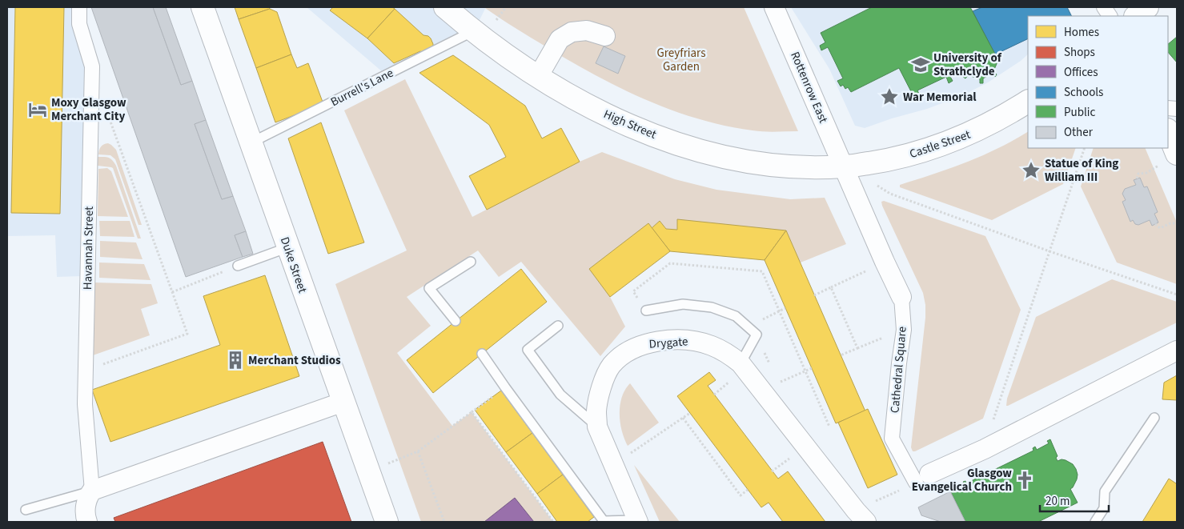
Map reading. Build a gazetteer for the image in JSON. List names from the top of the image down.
{
  "streets": {
    "main road": ["High Street", "Castle Street", "Duke Street"],
    "street": [
      "Rottenrow East",
      "Havannah Street",
      "Drygate",
      "Cathedral Square"
    ],
    "lane": ["Burrell's Lane"]
  },
  "crossings": [
    ["Burrell's Lane", "High Street"],
    ["Burrell's Lane", "Duke Street"],
    ["Rottenrow East", "High Street"],
    ["Rottenrow East", "Castle Street"],
    ["Rottenrow East", "Cathedral Square"],
    ["High Street", "Castle Street"],
    ["High Street", "Cathedral Square"],
    ["Castle Street", "Cathedral Square"]
  ],
  "parks": ["Greyfriars Garden"],
  "places": {
    "school or university": ["University of Strathclyde"],
    "place": ["War Memorial", "Statue of King William III"],
    "hotel": ["Moxy Glasgow Merchant City"],
    "building": ["Merchant Studios"],
    "church": ["Glasgow Evangelical Church"]
  },
  "legend": [
    "Homes",
    "Shops",
    "Offices",
    "Schools",
    "Public",
    "Other"
  ],
  "scale_bar": "20 m"
}
